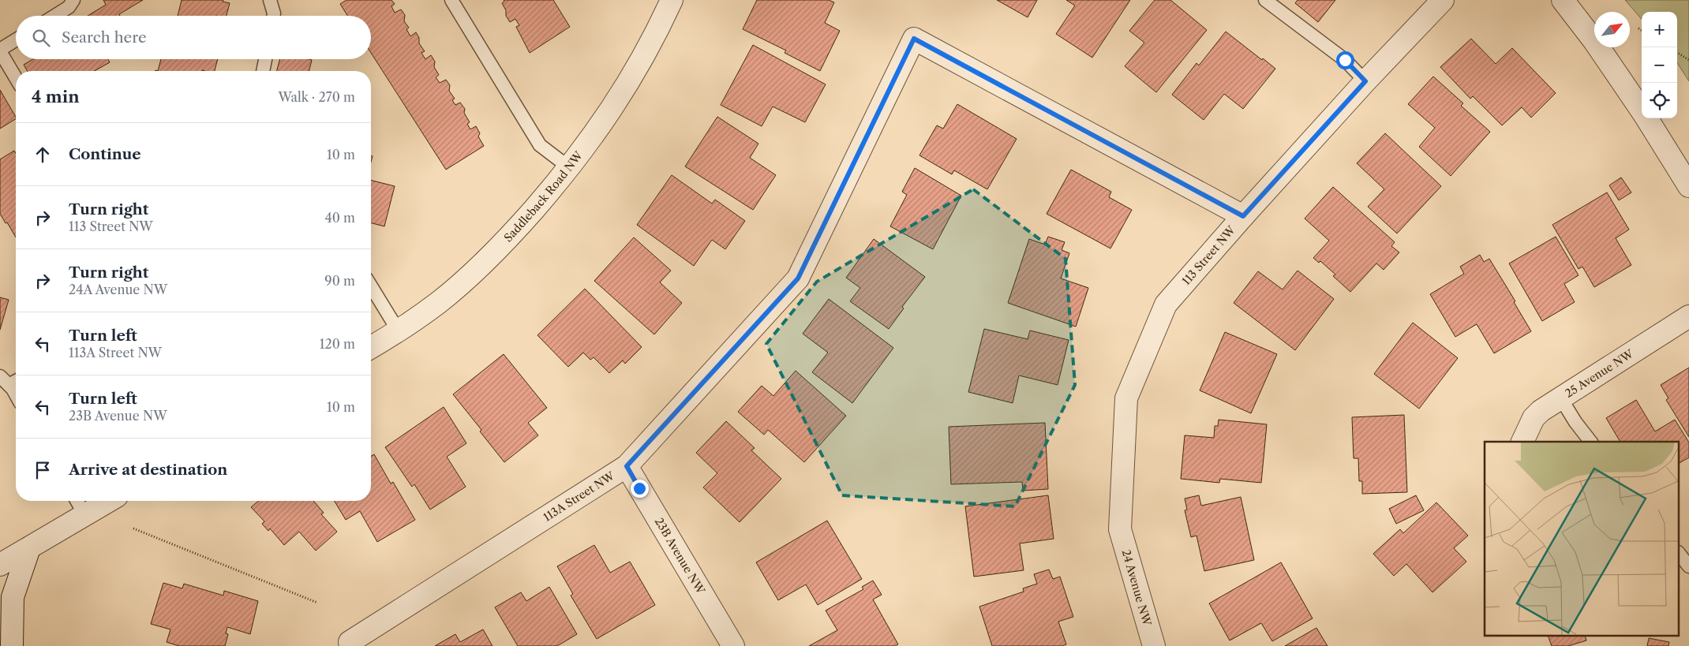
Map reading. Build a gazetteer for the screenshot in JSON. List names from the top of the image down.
{
  "streets": {
    "street": [
      "Saddleback Road NW",
      "113 Street NW",
      "25 Avenue NW",
      "113A Street NW",
      "23B Avenue NW",
      "24 Avenue NW"
    ]
  },
  "crossings": [
    ["113 Street NW", "113A Street NW"],
    ["113 Street NW", "24 Avenue NW"],
    ["113A Street NW", "23B Avenue NW"]
  ],
  "north": "top right",
  "page": {
    "map_buttons": ["+", "−"],
    "search": "Search here",
    "heading": ["4 min", "Walk · 270 m"],
    "list": [
      ["Continue", "10 m"],
      ["Turn right", "113 Street NW", "40 m"],
      ["Turn right", "24A Avenue NW", "90 m"],
      ["Turn left", "113A Street NW", "120 m"],
      ["Turn left", "23B Avenue NW", "10 m"],
      "Arrive at destination"
    ]
  }
}
